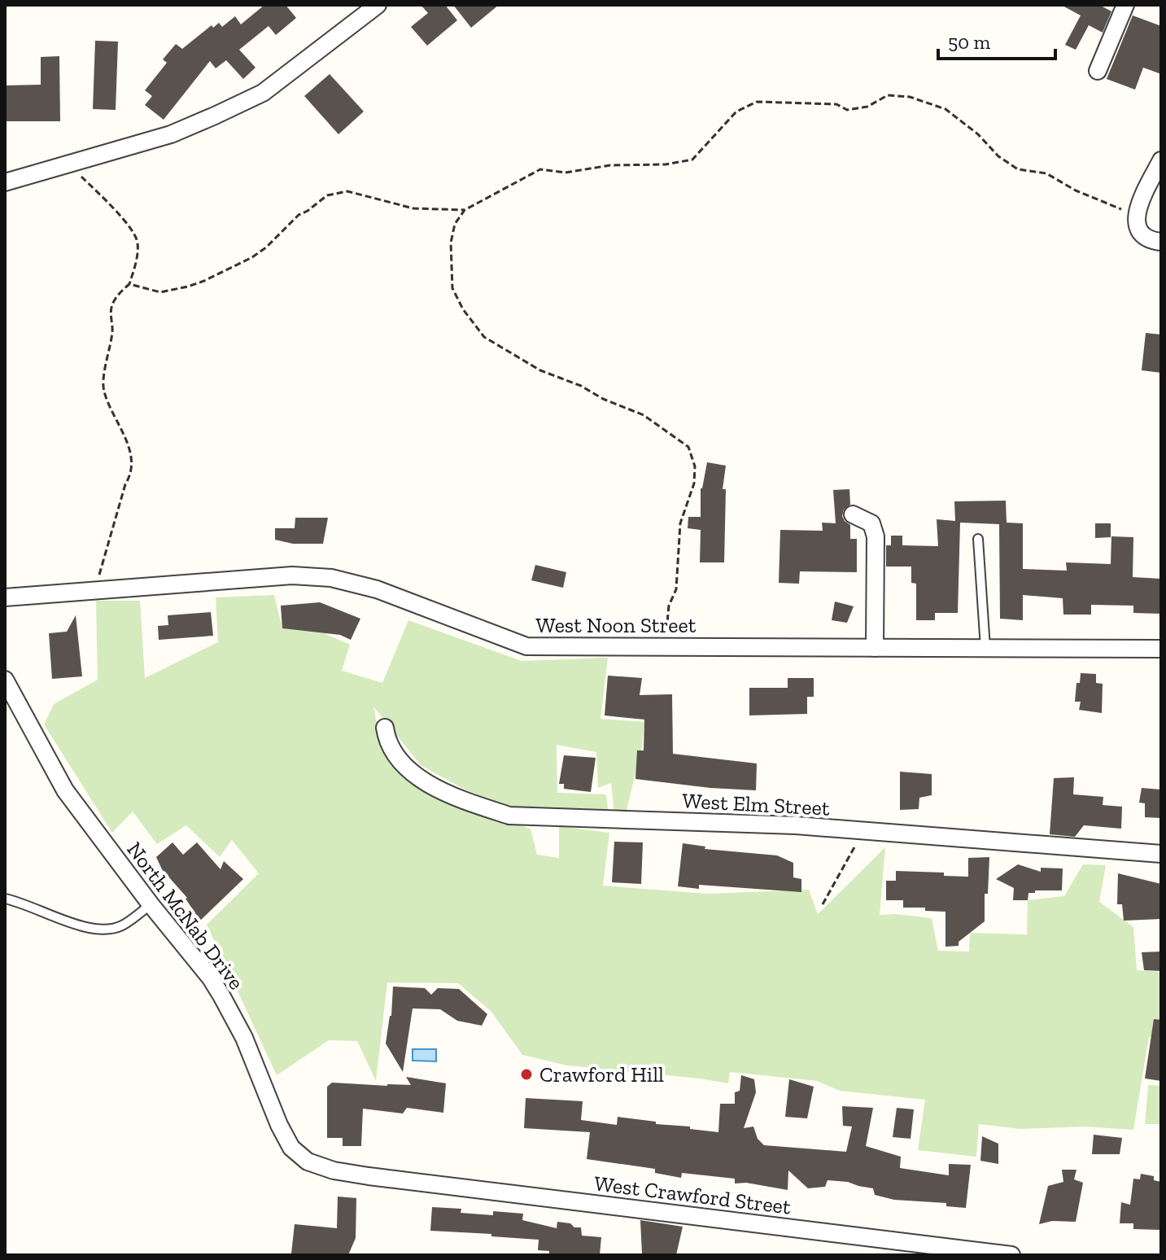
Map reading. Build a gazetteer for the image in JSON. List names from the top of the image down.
{
  "streets": {
    "street": [
      "West Noon Street",
      "West Elm Street",
      "North McNab Drive",
      "West Crawford Street"
    ]
  },
  "crossings": [
    ["North McNab Drive", "West Crawford Street"]
  ],
  "places": ["Crawford Hill"],
  "scale_bar": "50 m"
}
